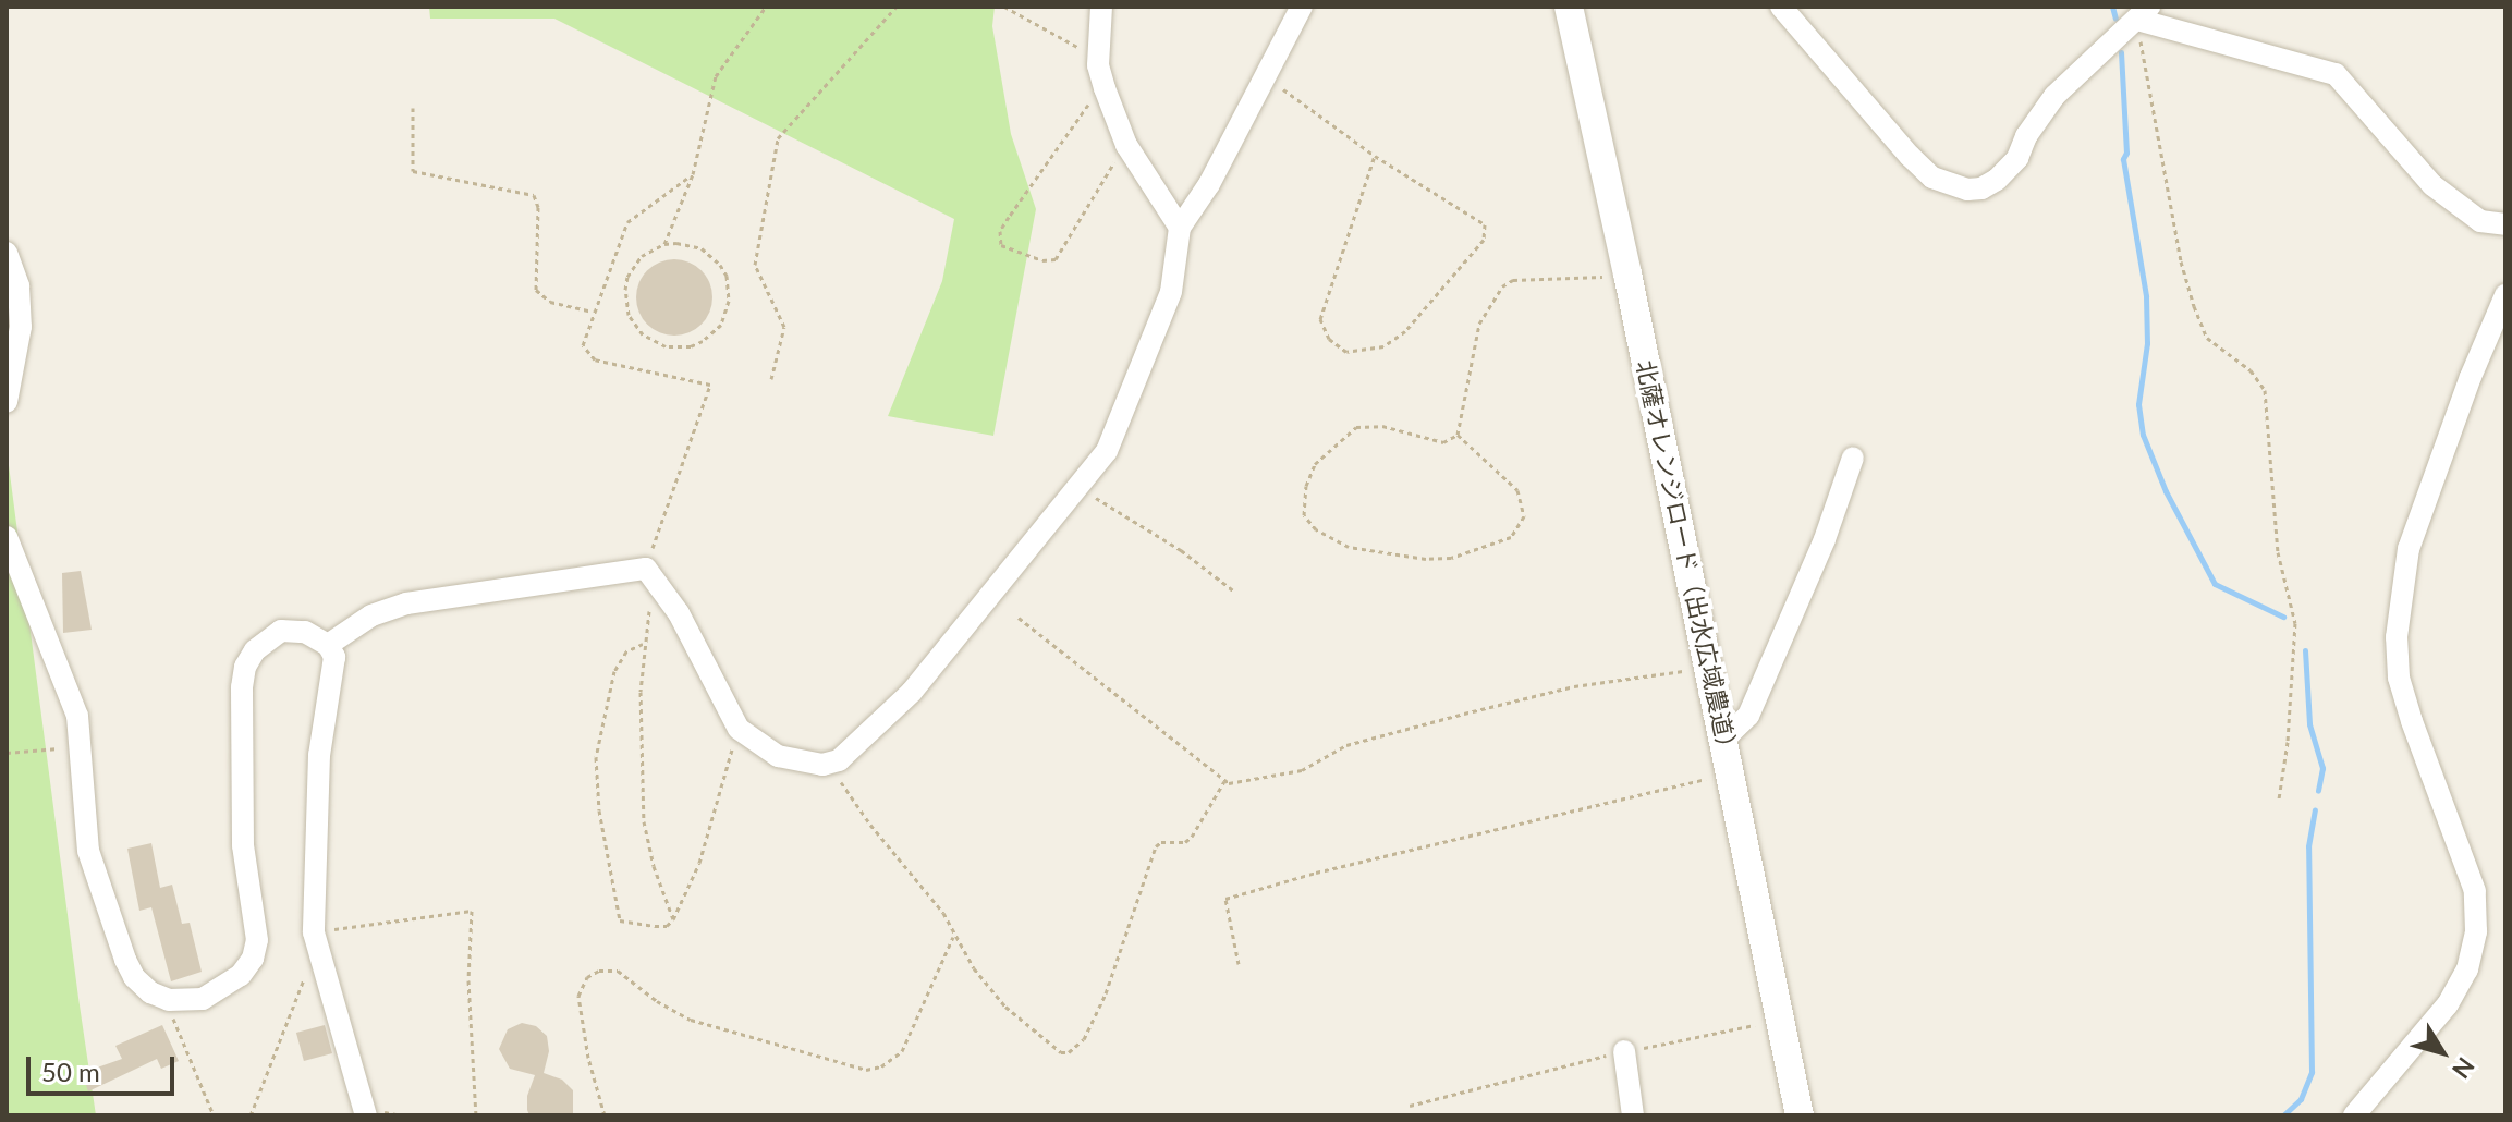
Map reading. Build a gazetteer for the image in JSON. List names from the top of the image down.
{
  "streets": {
    "street": ["北薩オレンジロード（出水広域農道）"]
  },
  "scale_bar": "50 m",
  "north": "bottom right"
}
